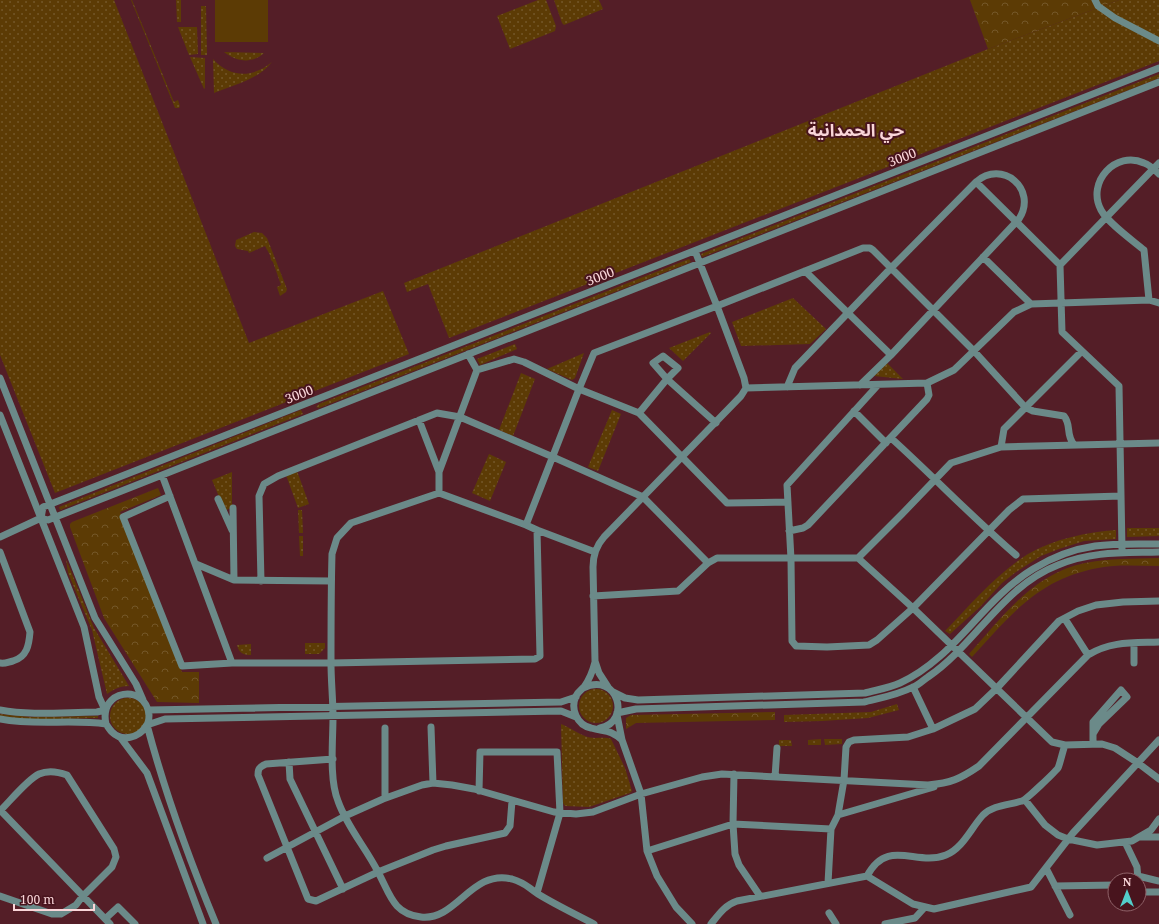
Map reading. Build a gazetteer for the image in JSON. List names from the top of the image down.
{
  "streets": {
    "street": ["3000"]
  },
  "districts": ["حي الحمدانية"],
  "scale_bar": "100 m",
  "north": "top"
}
